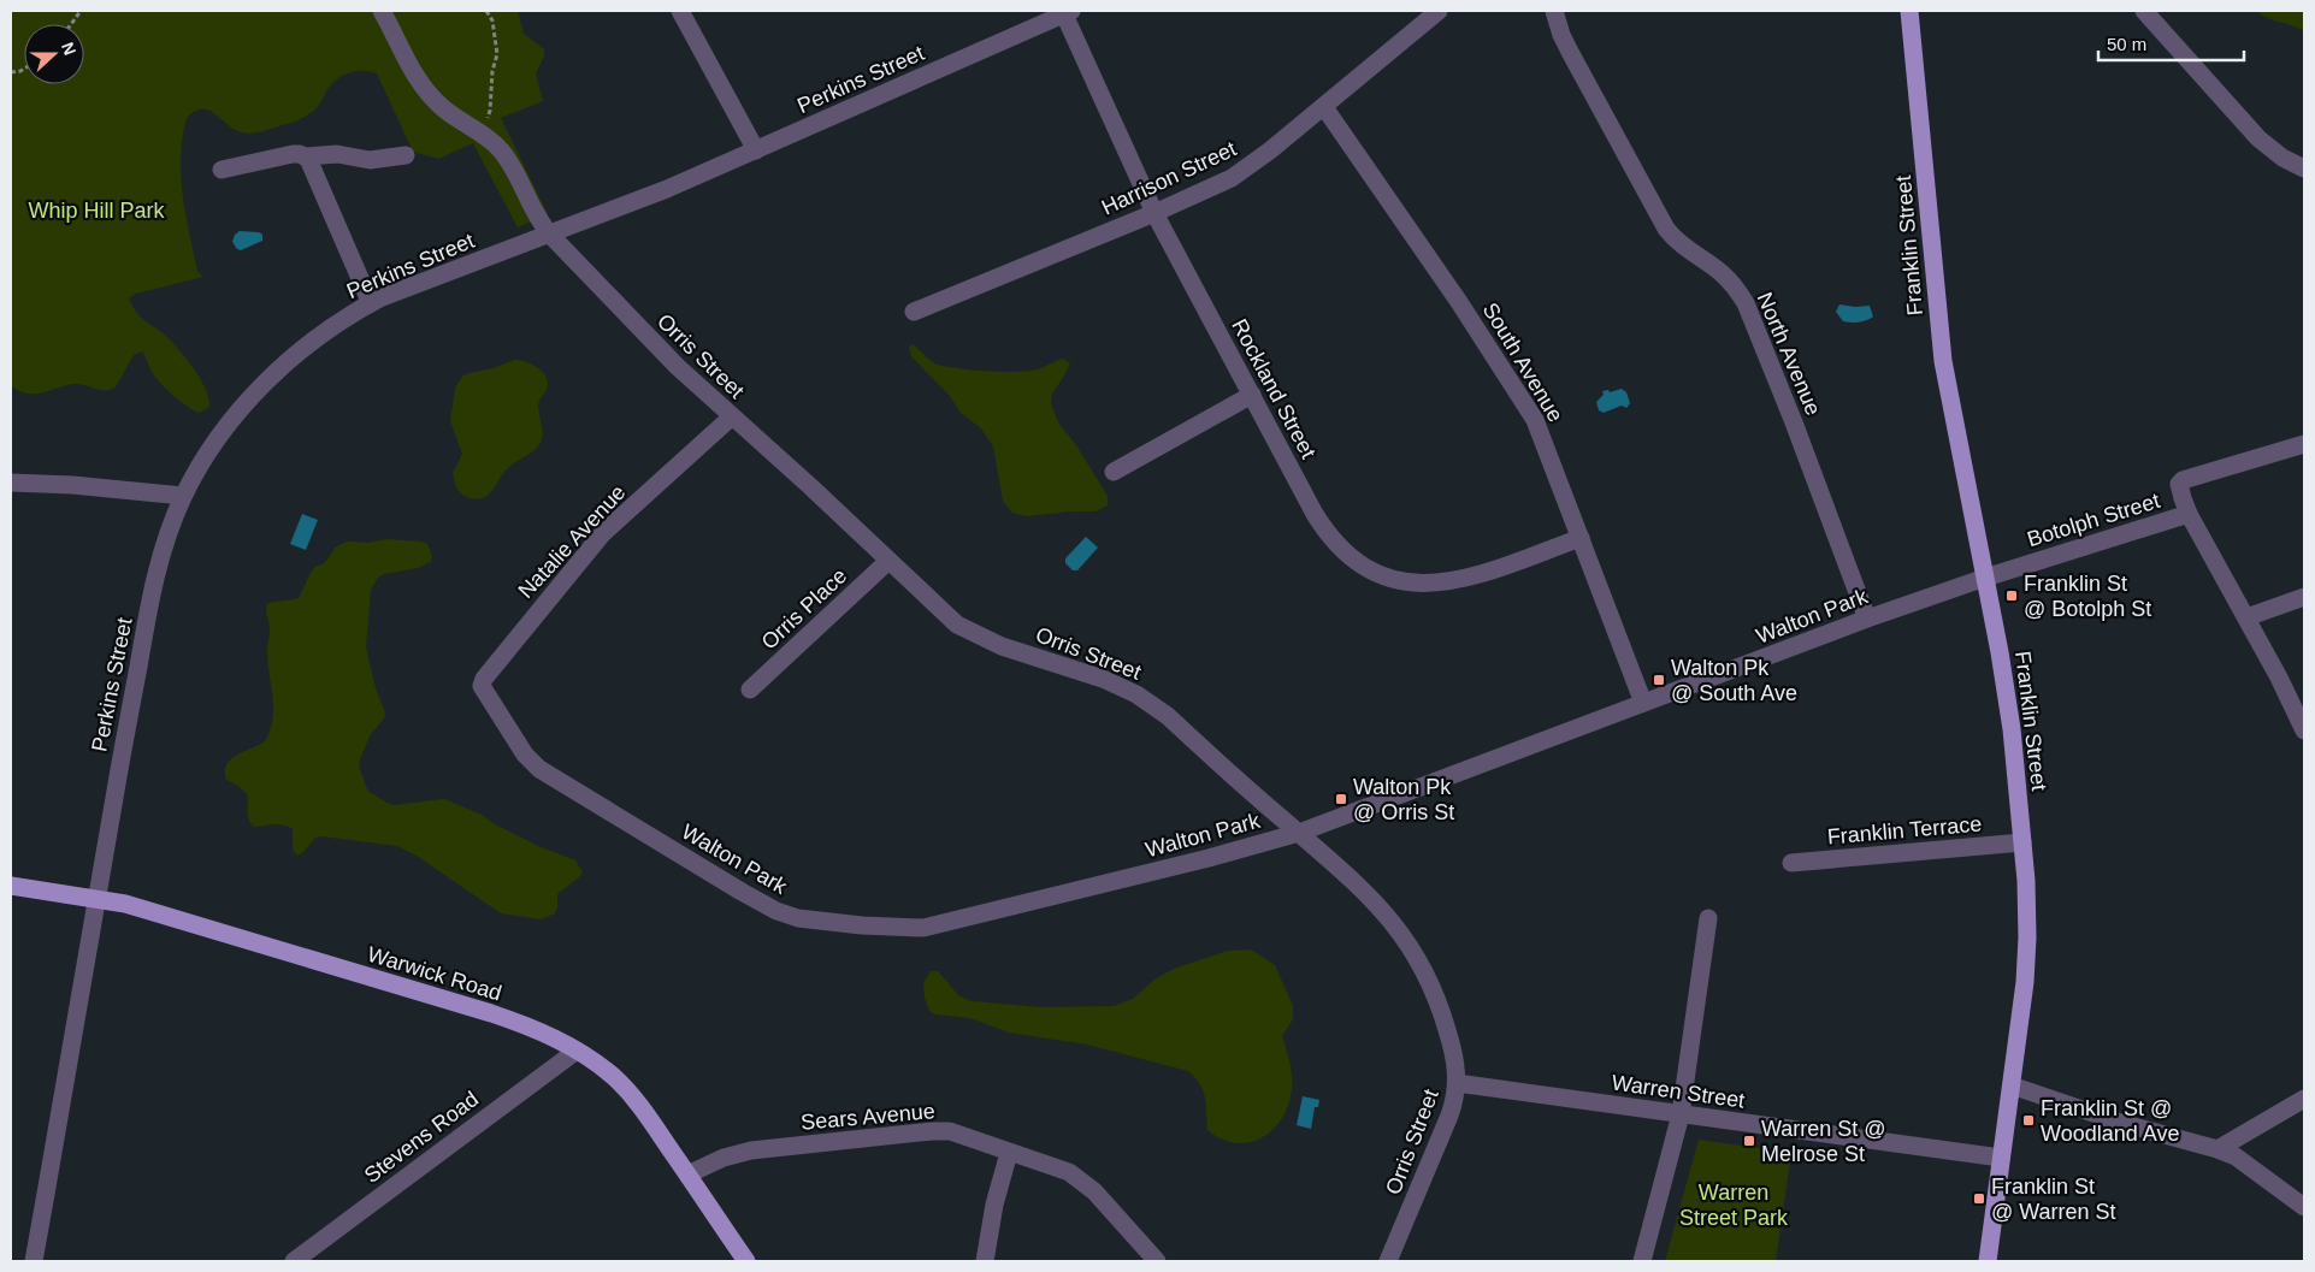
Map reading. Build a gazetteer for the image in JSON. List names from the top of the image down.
{
  "streets": {
    "main road": ["Franklin Street", "Warwick Road"],
    "street": [
      "Perkins Street",
      "Harrison Street",
      "North Avenue",
      "Orris Street",
      "South Avenue",
      "Rockland Street",
      "Botolph Street",
      "Natalie Avenue",
      "Orris Place",
      "Walton Park",
      "Franklin Terrace",
      "Warren Street",
      "Sears Avenue",
      "Stevens Road"
    ]
  },
  "crossings": [
    ["Perkins Street", "Orris Street"],
    ["Perkins Street", "Rockland Street"],
    ["Perkins Street", "Warwick Road"],
    ["Harrison Street", "South Avenue"],
    ["Harrison Street", "Rockland Street"],
    ["Franklin Street", "Botolph Street"],
    ["Franklin Street", "Walton Park"],
    ["Franklin Street", "Franklin Terrace"],
    ["Franklin Street", "Warren Street"],
    ["North Avenue", "Walton Park"],
    ["Orris Street", "Natalie Avenue"],
    ["Orris Street", "Orris Place"],
    ["Orris Street", "Walton Park"],
    ["Orris Street", "Warren Street"],
    ["South Avenue", "Rockland Street"],
    ["South Avenue", "Walton Park"],
    ["Botolph Street", "Walton Park"],
    ["Natalie Avenue", "Walton Park"],
    ["Warwick Road", "Sears Avenue"],
    ["Warwick Road", "Stevens Road"]
  ],
  "parks": ["Whip Hill Park", "Warren Street Park"],
  "places": {
    "transit": [
      "Franklin St @ Botolph St",
      "Walton Pk @ South Ave",
      "Walton Pk @ Orris St",
      "Franklin St @ Woodland Ave",
      "Warren St @ Melrose St",
      "Franklin St @ Warren St"
    ]
  },
  "scale_bar": "50 m",
  "north": "right"
}
